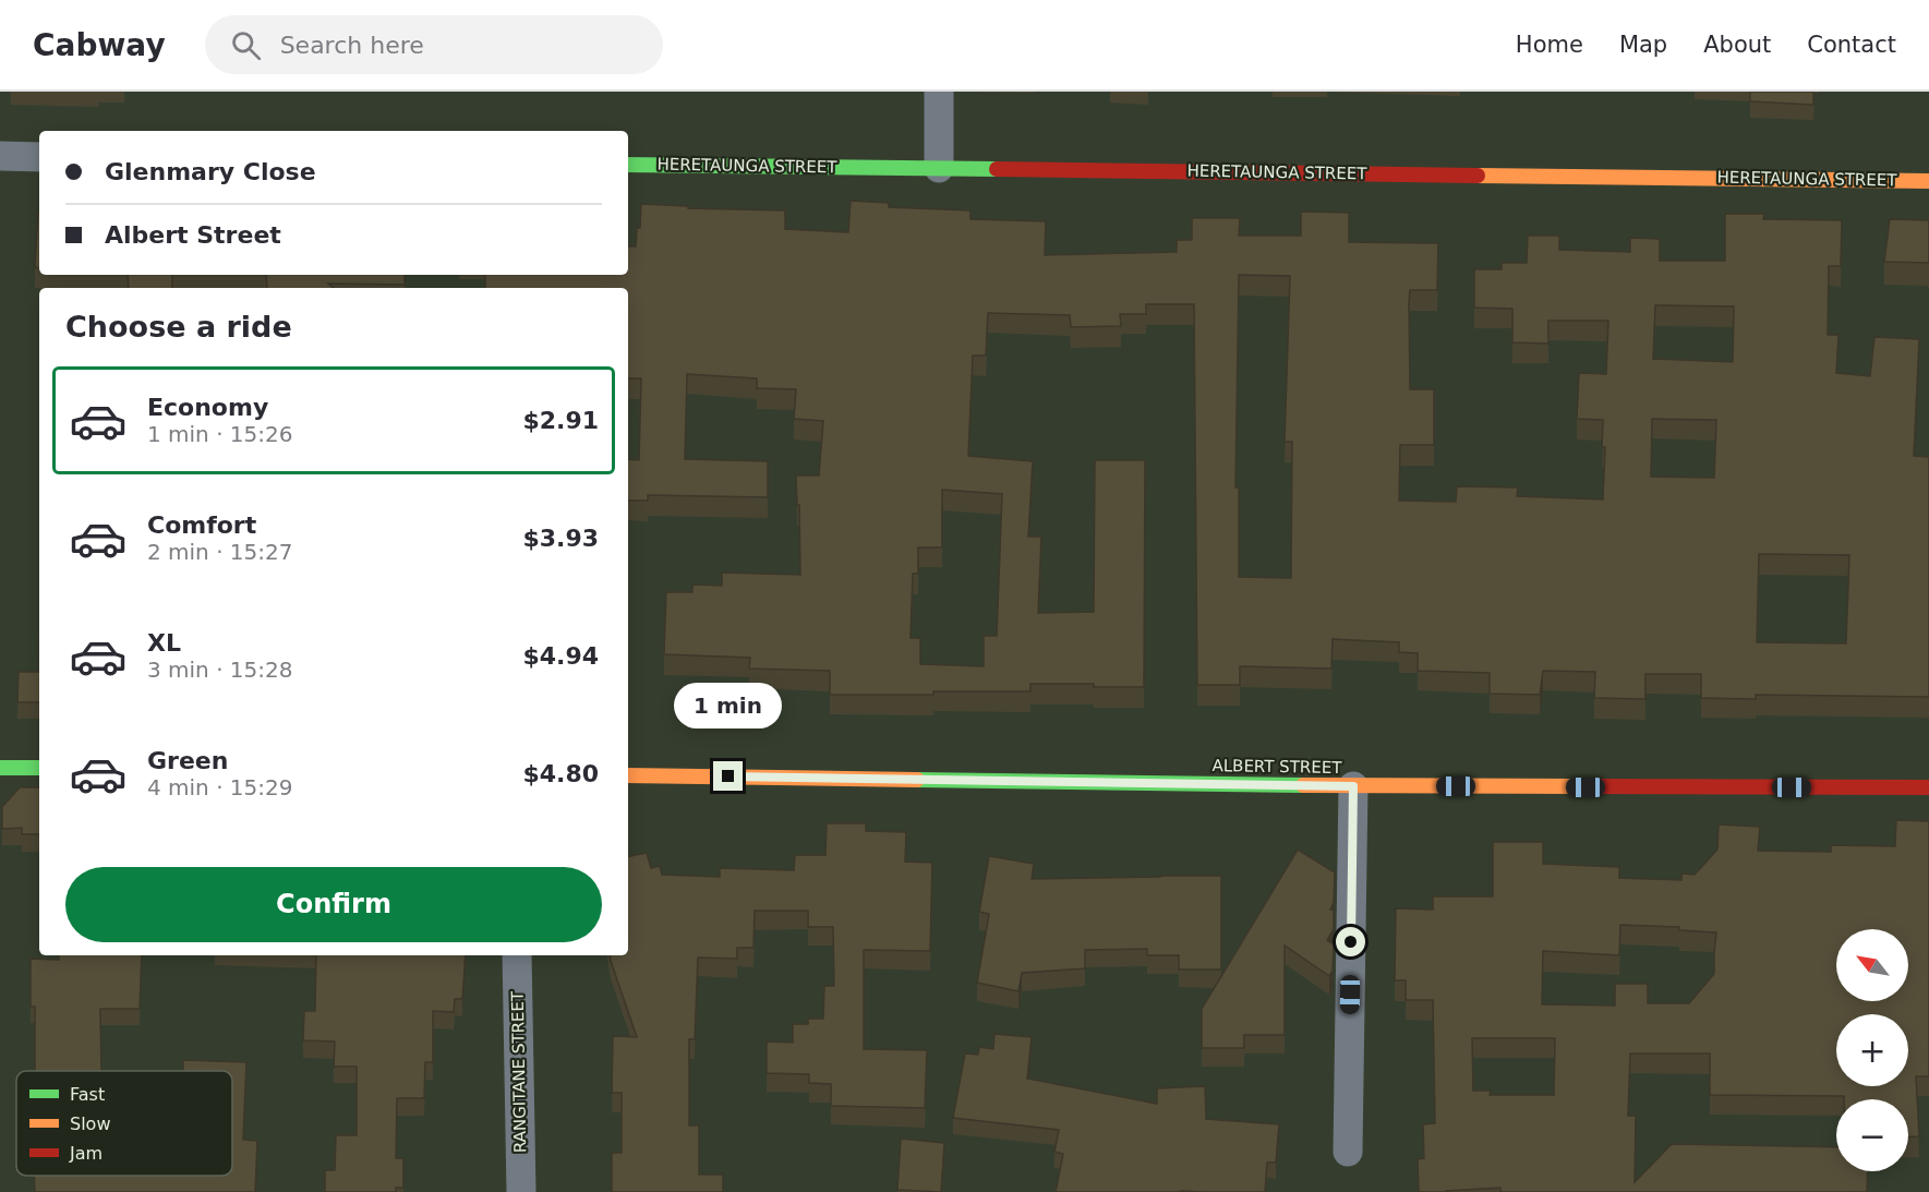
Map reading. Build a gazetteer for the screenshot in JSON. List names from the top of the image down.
{
  "streets": {
    "street": ["HERETAUNGA STREET", "ALBERT STREET", "RANGITANE STREET"]
  },
  "legend": ["Fast", "Slow", "Jam"],
  "north": "top left",
  "page": {
    "header": "Cabway",
    "search": "Search here",
    "nav": [
      "Home",
      "Map",
      "About",
      "Contact"
    ],
    "banner": ["Glenmary Close", "Albert Street"],
    "heading": "Choose a ride",
    "list": [
      {
        "name": "Economy",
        "note": "1 min · 15:26",
        "value": "$2.91"
      },
      {
        "name": "Comfort",
        "note": "2 min · 15:27",
        "value": "$3.93"
      },
      {
        "name": "XL",
        "note": "3 min · 15:28",
        "value": "$4.94"
      },
      {
        "name": "Green",
        "note": "4 min · 15:29",
        "value": "$4.80"
      }
    ],
    "bubble": "1 min",
    "buttons": "Confirm",
    "map_buttons": ["+", "−"]
  }
}
